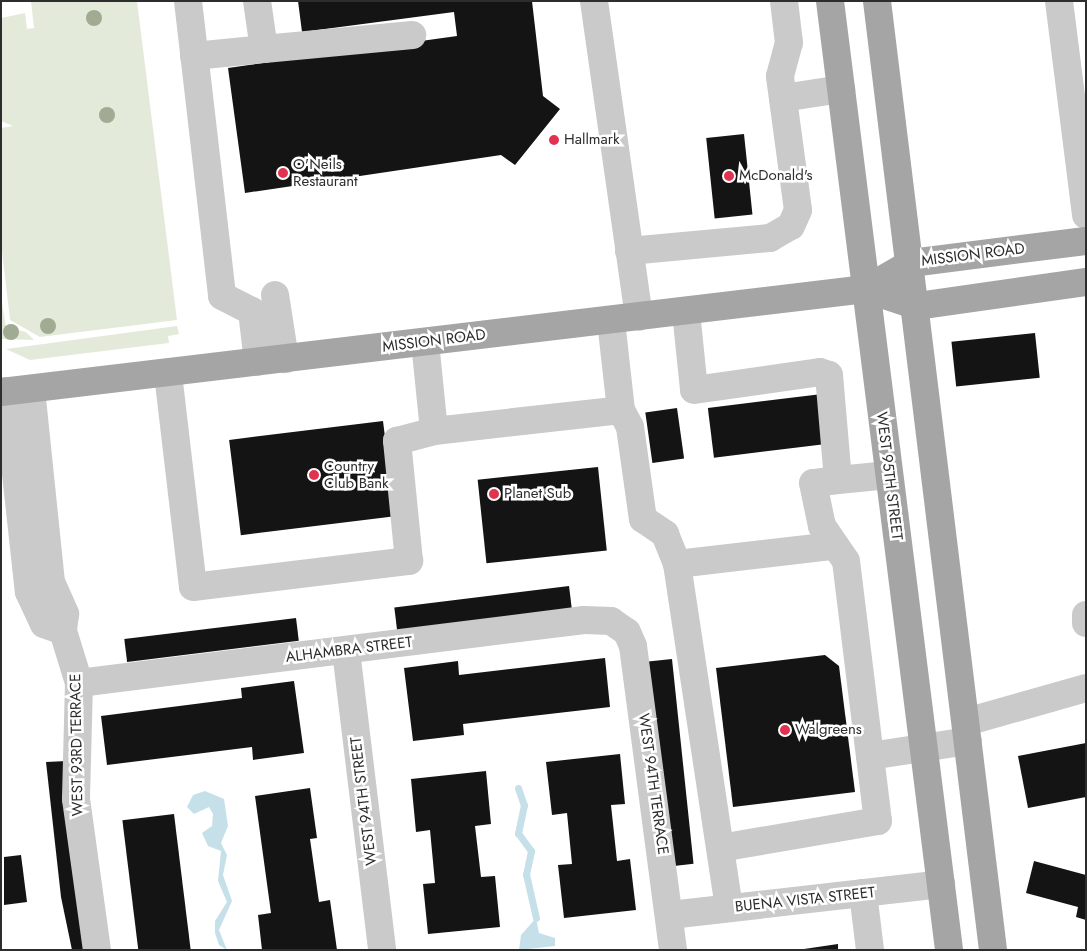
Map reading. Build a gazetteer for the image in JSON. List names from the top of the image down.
{
  "streets": {
    "main road": ["MISSION ROAD", "WEST 95TH STREET"],
    "street": [
      "ALHAMBRA STREET",
      "WEST 93RD TERRACE",
      "WEST 94TH TERRACE",
      "WEST 94TH STREET",
      "BUENA VISTA STREET"
    ]
  },
  "crossings": [
    ["MISSION ROAD", "WEST 95TH STREET"],
    ["MISSION ROAD", "WEST 93RD TERRACE"],
    ["WEST 95TH STREET", "BUENA VISTA STREET"],
    ["ALHAMBRA STREET", "WEST 93RD TERRACE"],
    ["ALHAMBRA STREET", "WEST 94TH TERRACE"],
    ["ALHAMBRA STREET", "WEST 94TH STREET"],
    ["WEST 94TH TERRACE", "BUENA VISTA STREET"]
  ],
  "places": [
    "Hallmark",
    "O'Neils Restaurant",
    "McDonald's",
    "Country Club Bank",
    "Planet Sub",
    "Walgreens"
  ]
}
